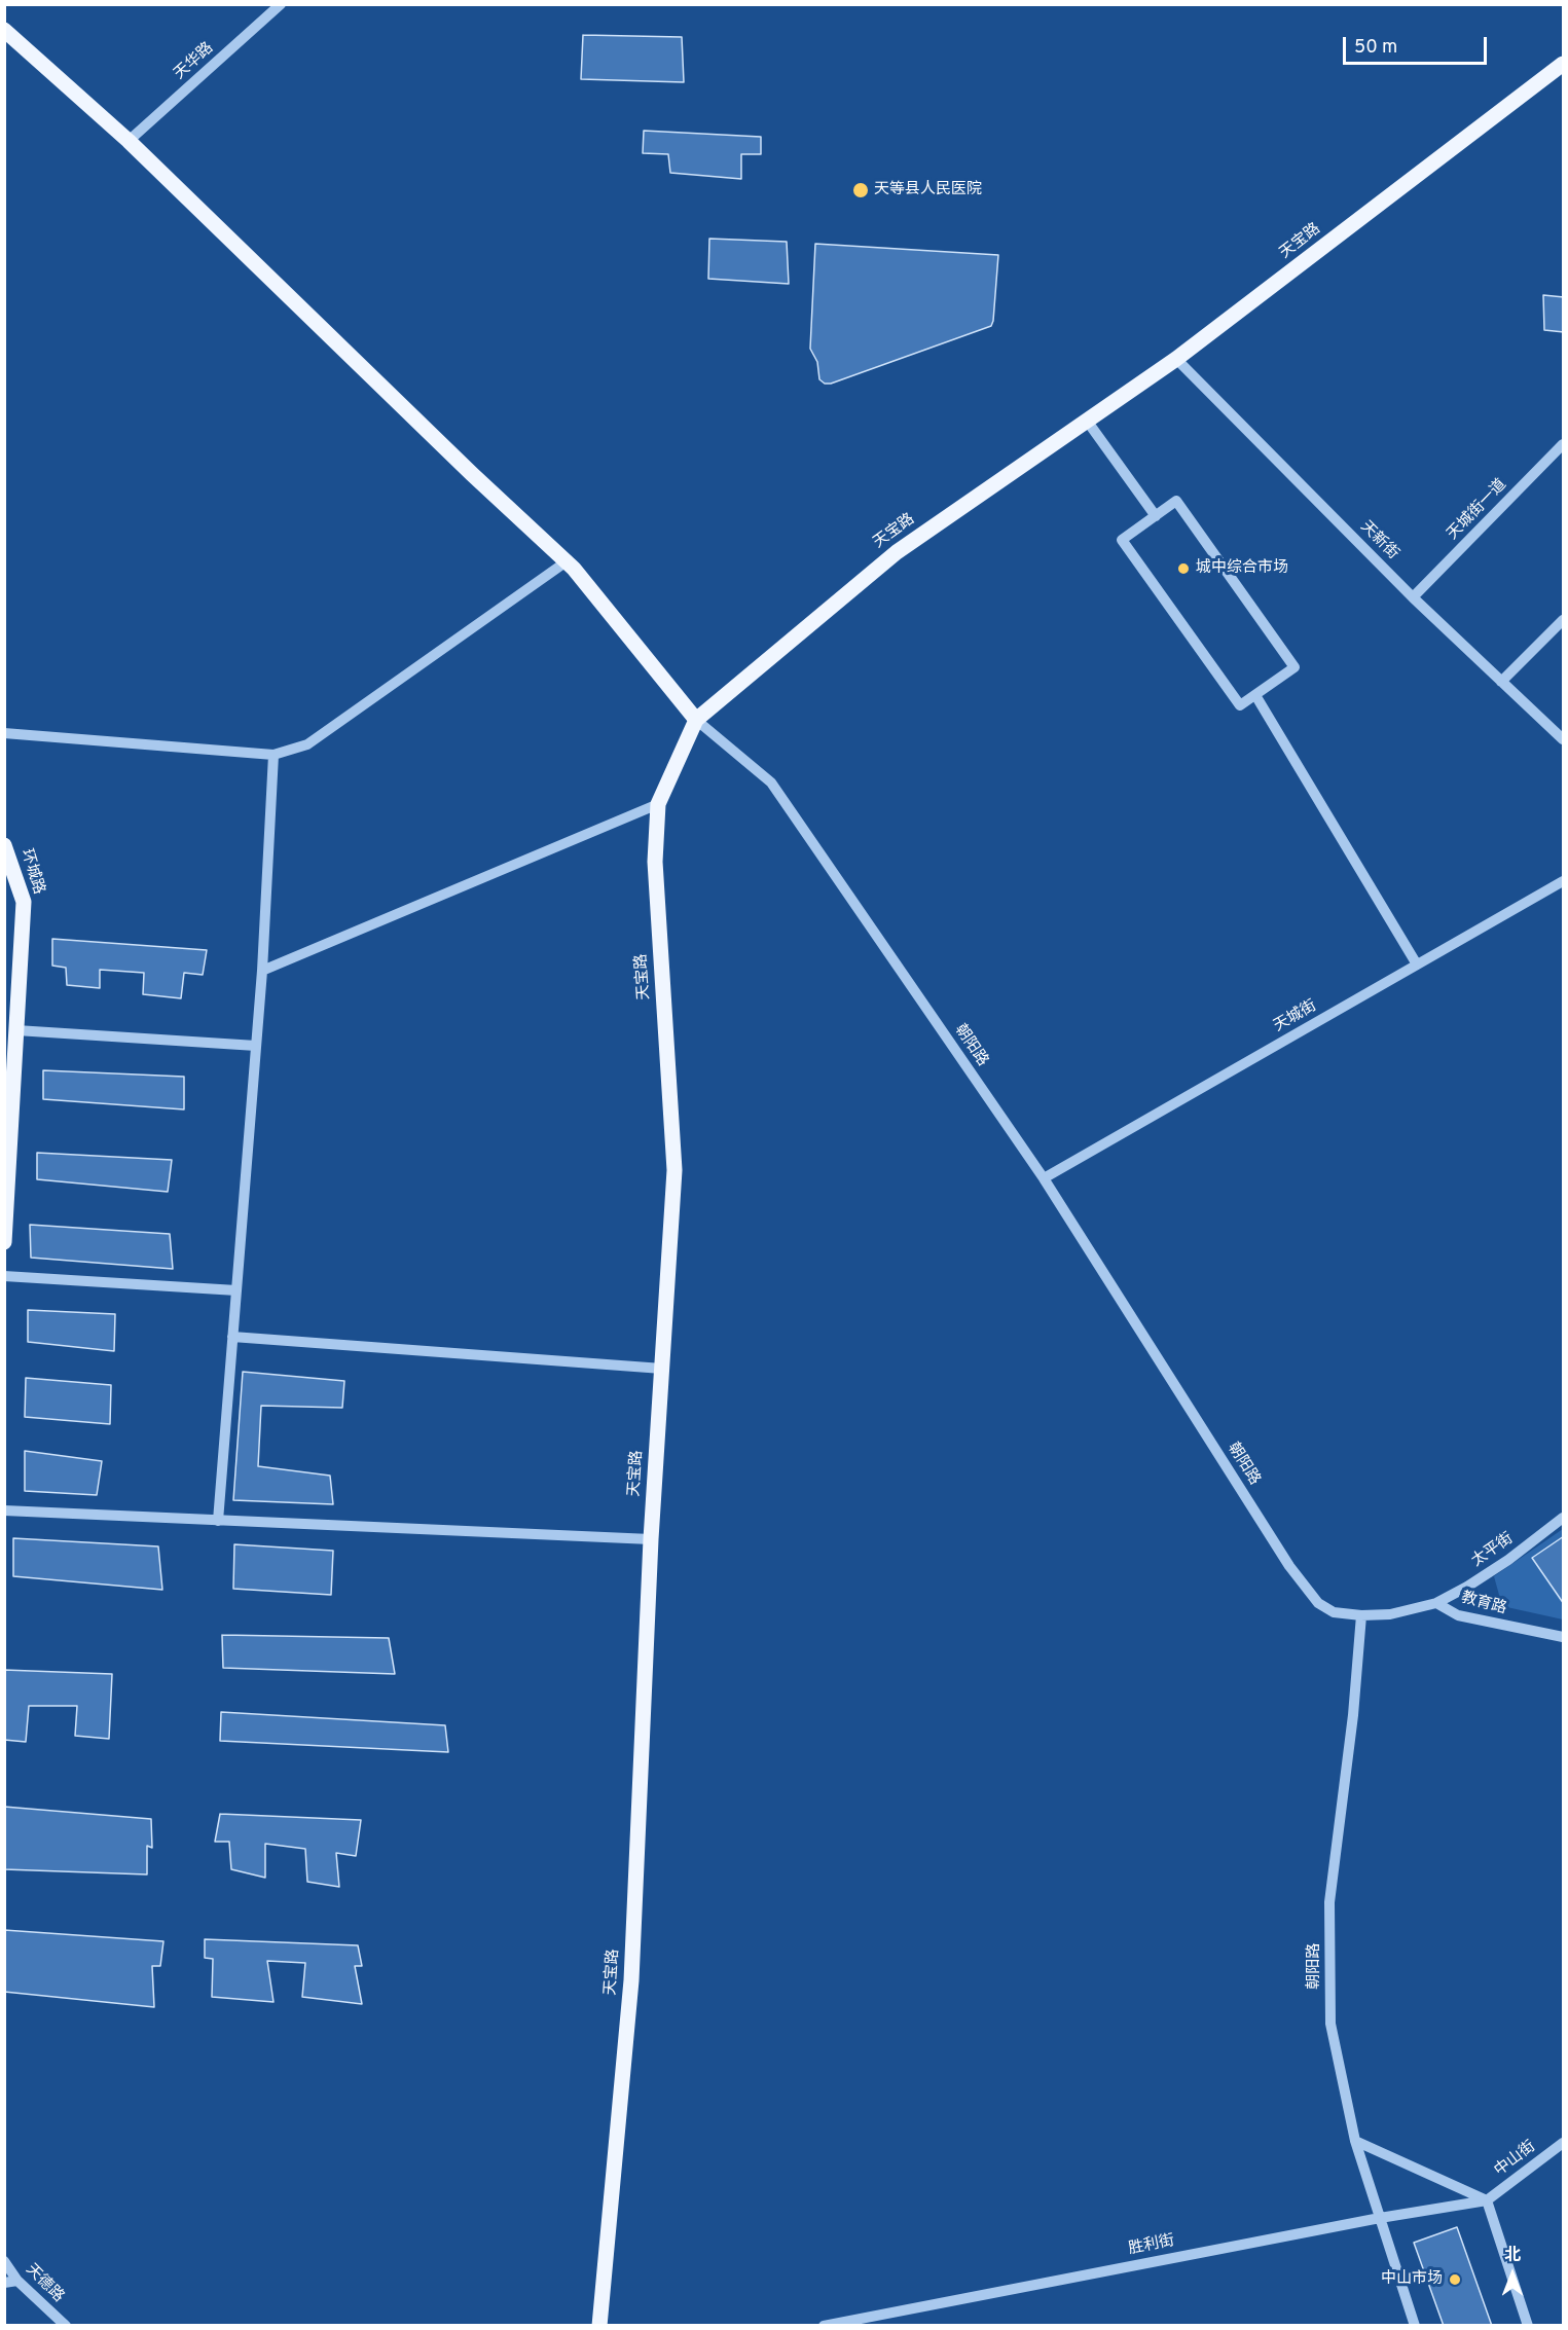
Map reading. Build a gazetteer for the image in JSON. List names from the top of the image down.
{
  "streets": {
    "main road": ["天宝路", "环城路"],
    "street": [
      "天华路",
      "天城街一道",
      "天新街",
      "天城街",
      "朝阳路",
      "太平街",
      "教育路",
      "中山街",
      "胜利街",
      "天德路"
    ]
  },
  "crossings": [
    ["天宝路", "天新街"],
    ["天宝路", "朝阳路"],
    ["天城街一道", "天新街"],
    ["天城街", "朝阳路"],
    ["朝阳路", "教育路"],
    ["朝阳路", "胜利街"],
    ["太平街", "教育路"],
    ["中山街", "胜利街"]
  ],
  "places": ["天等县人民医院", "城中综合市场", "中山市场"],
  "scale_bar": "50 m",
  "north": "top"
}
